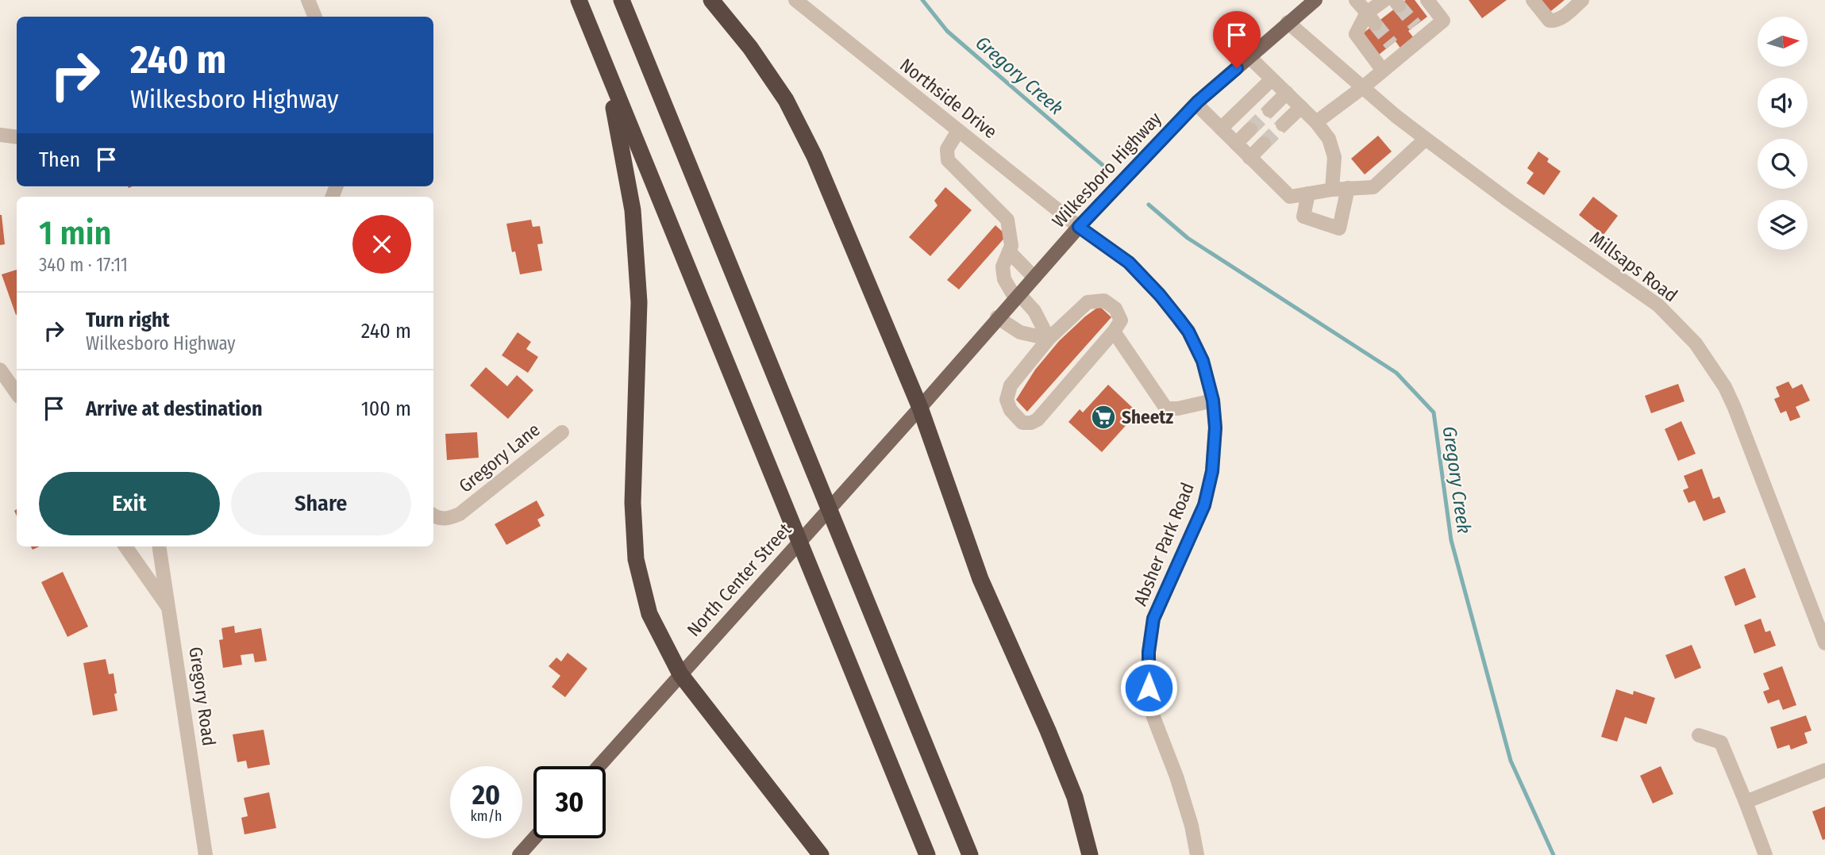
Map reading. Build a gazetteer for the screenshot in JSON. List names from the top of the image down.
{
  "streets": {
    "main road": ["Wilkesboro Highway", "North Center Street"],
    "street": [
      "Northside Drive",
      "Millsaps Road",
      "Gregory Lane",
      "Absher Park Road",
      "Gregory Road"
    ]
  },
  "crossings": [
    ["Northside Drive", "Wilkesboro Highway"],
    ["Northside Drive", "Absher Park Road"],
    ["Wilkesboro Highway", "Millsaps Road"],
    ["Wilkesboro Highway", "Absher Park Road"],
    ["Wilkesboro Highway", "North Center Street"]
  ],
  "water": ["Gregory Creek"],
  "places": {
    "supermarket": ["Sheetz"]
  },
  "north": "right",
  "page": {
    "turn": ["240 m", "Wilkesboro Highway"],
    "then": "Then",
    "heading": ["1 min", "340 m · 17:11"],
    "list": [
      {
        "name": "Turn right",
        "note": "Wilkesboro Highway",
        "value": "240 m"
      },
      {
        "name": "Arrive at destination",
        "value": "100 m"
      }
    ],
    "buttons": ["Exit", "Share"],
    "speed": "20 km/h",
    "limit": "30"
  }
}
